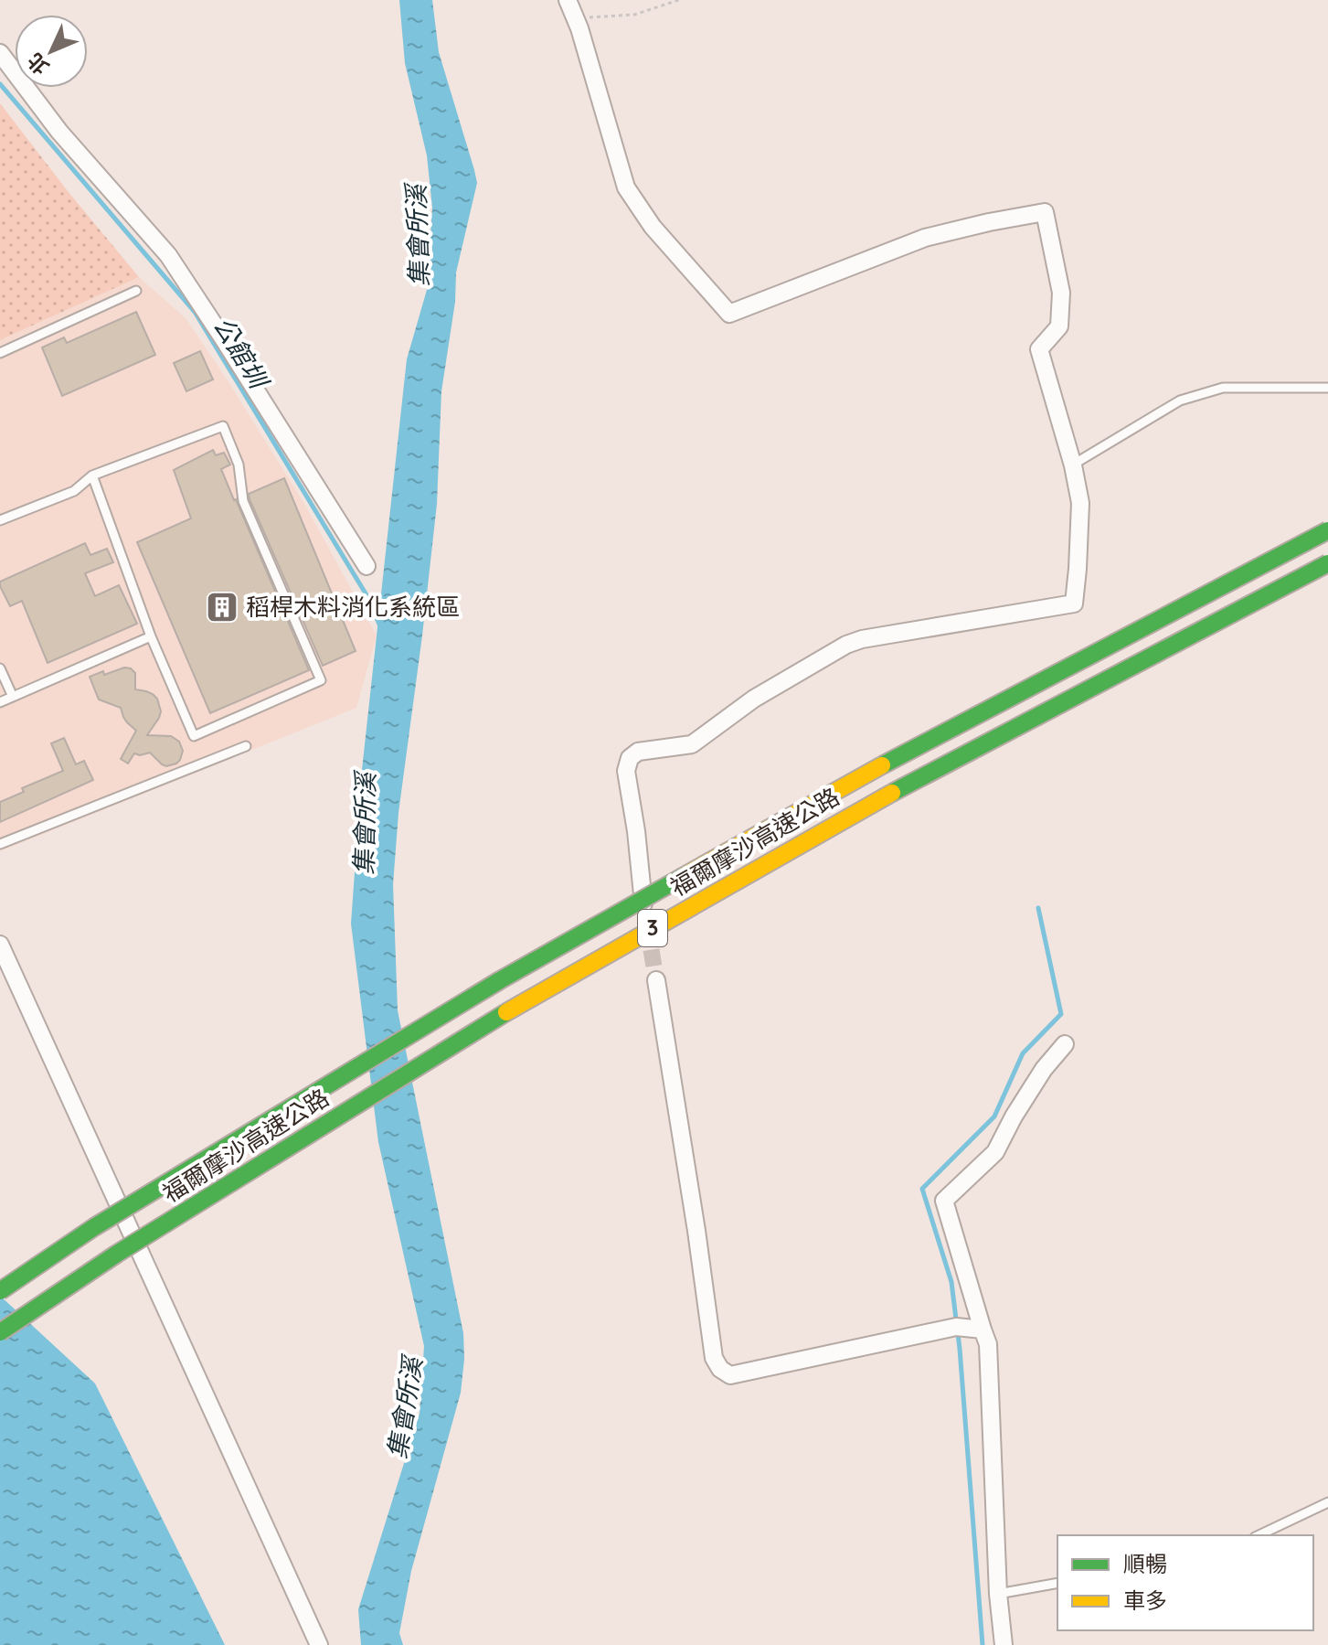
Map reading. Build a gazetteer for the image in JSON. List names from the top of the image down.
{
  "streets": {
    "highway": ["福爾摩沙高速公路", "3"]
  },
  "water": ["集會所溪", "公館圳"],
  "places": {
    "building": ["稻桿木料消化系統區"]
  },
  "legend": ["順暢", "車多"],
  "north": "bottom left"
}
